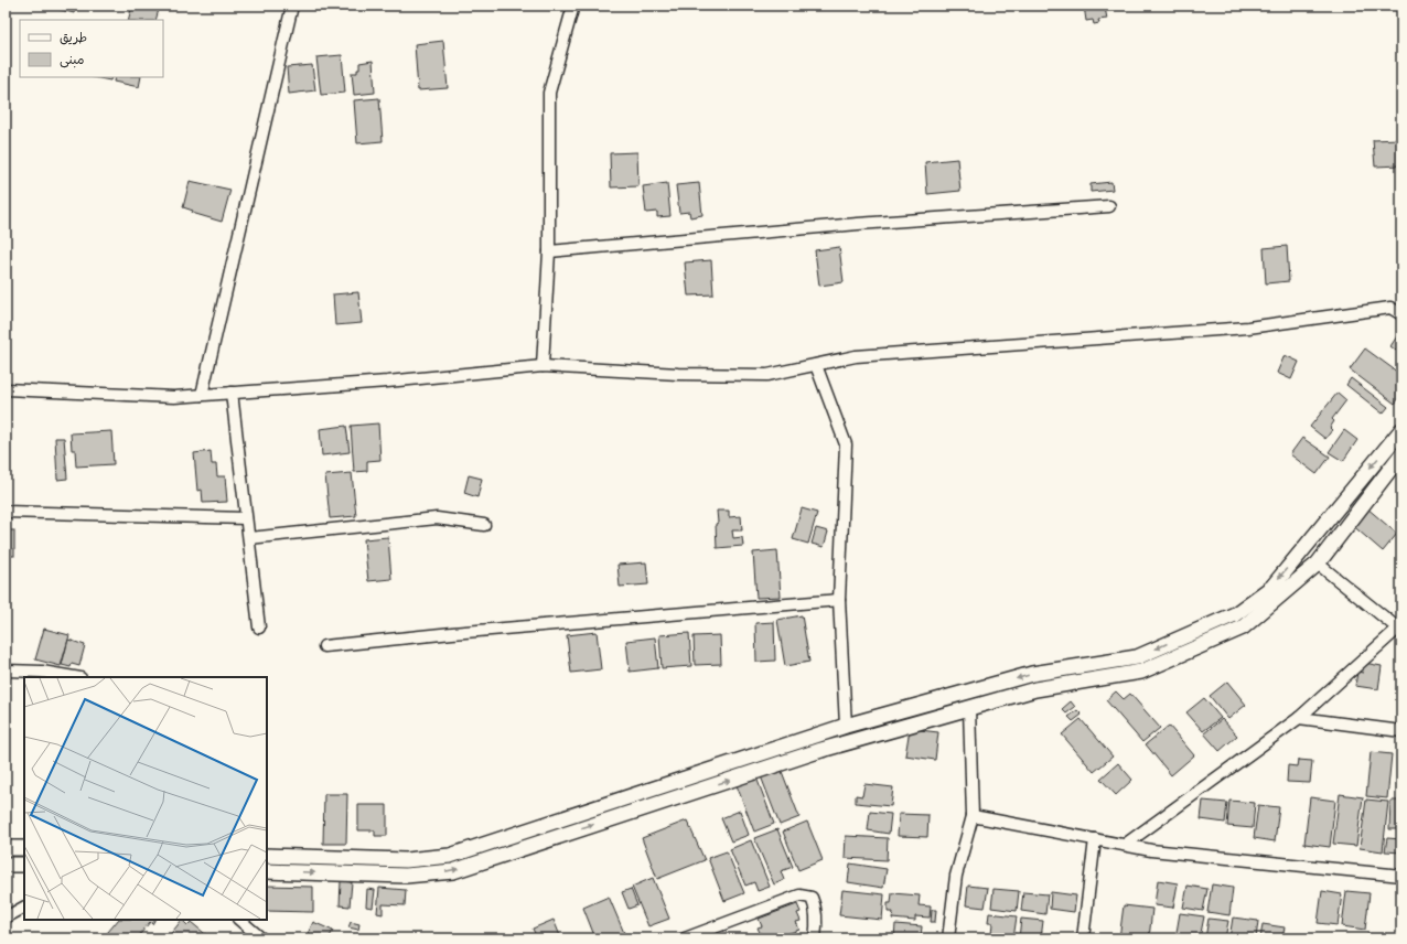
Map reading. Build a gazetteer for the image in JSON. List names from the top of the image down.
{
  "legend": ["طريق", "مبنى"]
}
